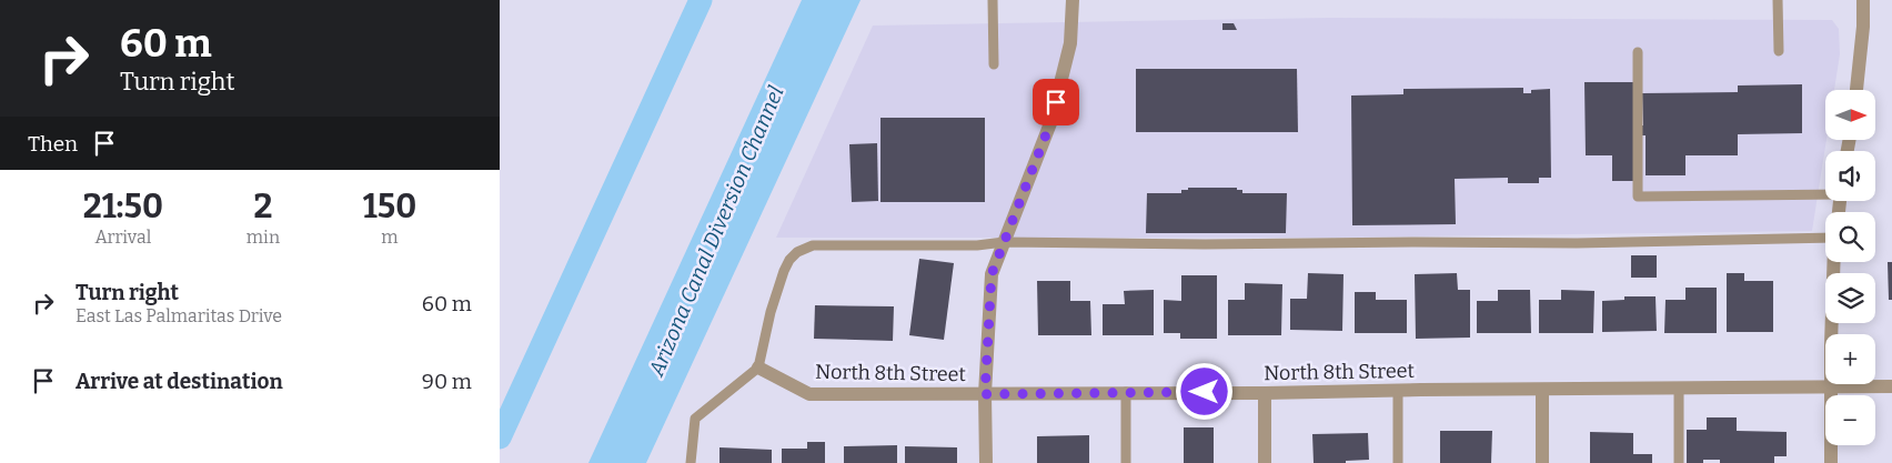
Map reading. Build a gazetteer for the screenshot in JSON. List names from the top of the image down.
{
  "streets": {
    "street": ["North 8th Street"]
  },
  "water": ["Arizona Canal Diversion Channel"],
  "north": "right",
  "page": {
    "turn": ["60 m", "Turn right"],
    "map_buttons": ["+", "−"],
    "then": "Then",
    "eta": [
      "21:50",
      "Arrival",
      "2",
      "min",
      "150",
      "m"
    ],
    "list": [
      {
        "name": "Turn right",
        "note": "East Las Palmaritas Drive",
        "value": "60 m"
      },
      {
        "name": "Arrive at destination",
        "value": "90 m"
      }
    ]
  }
}
